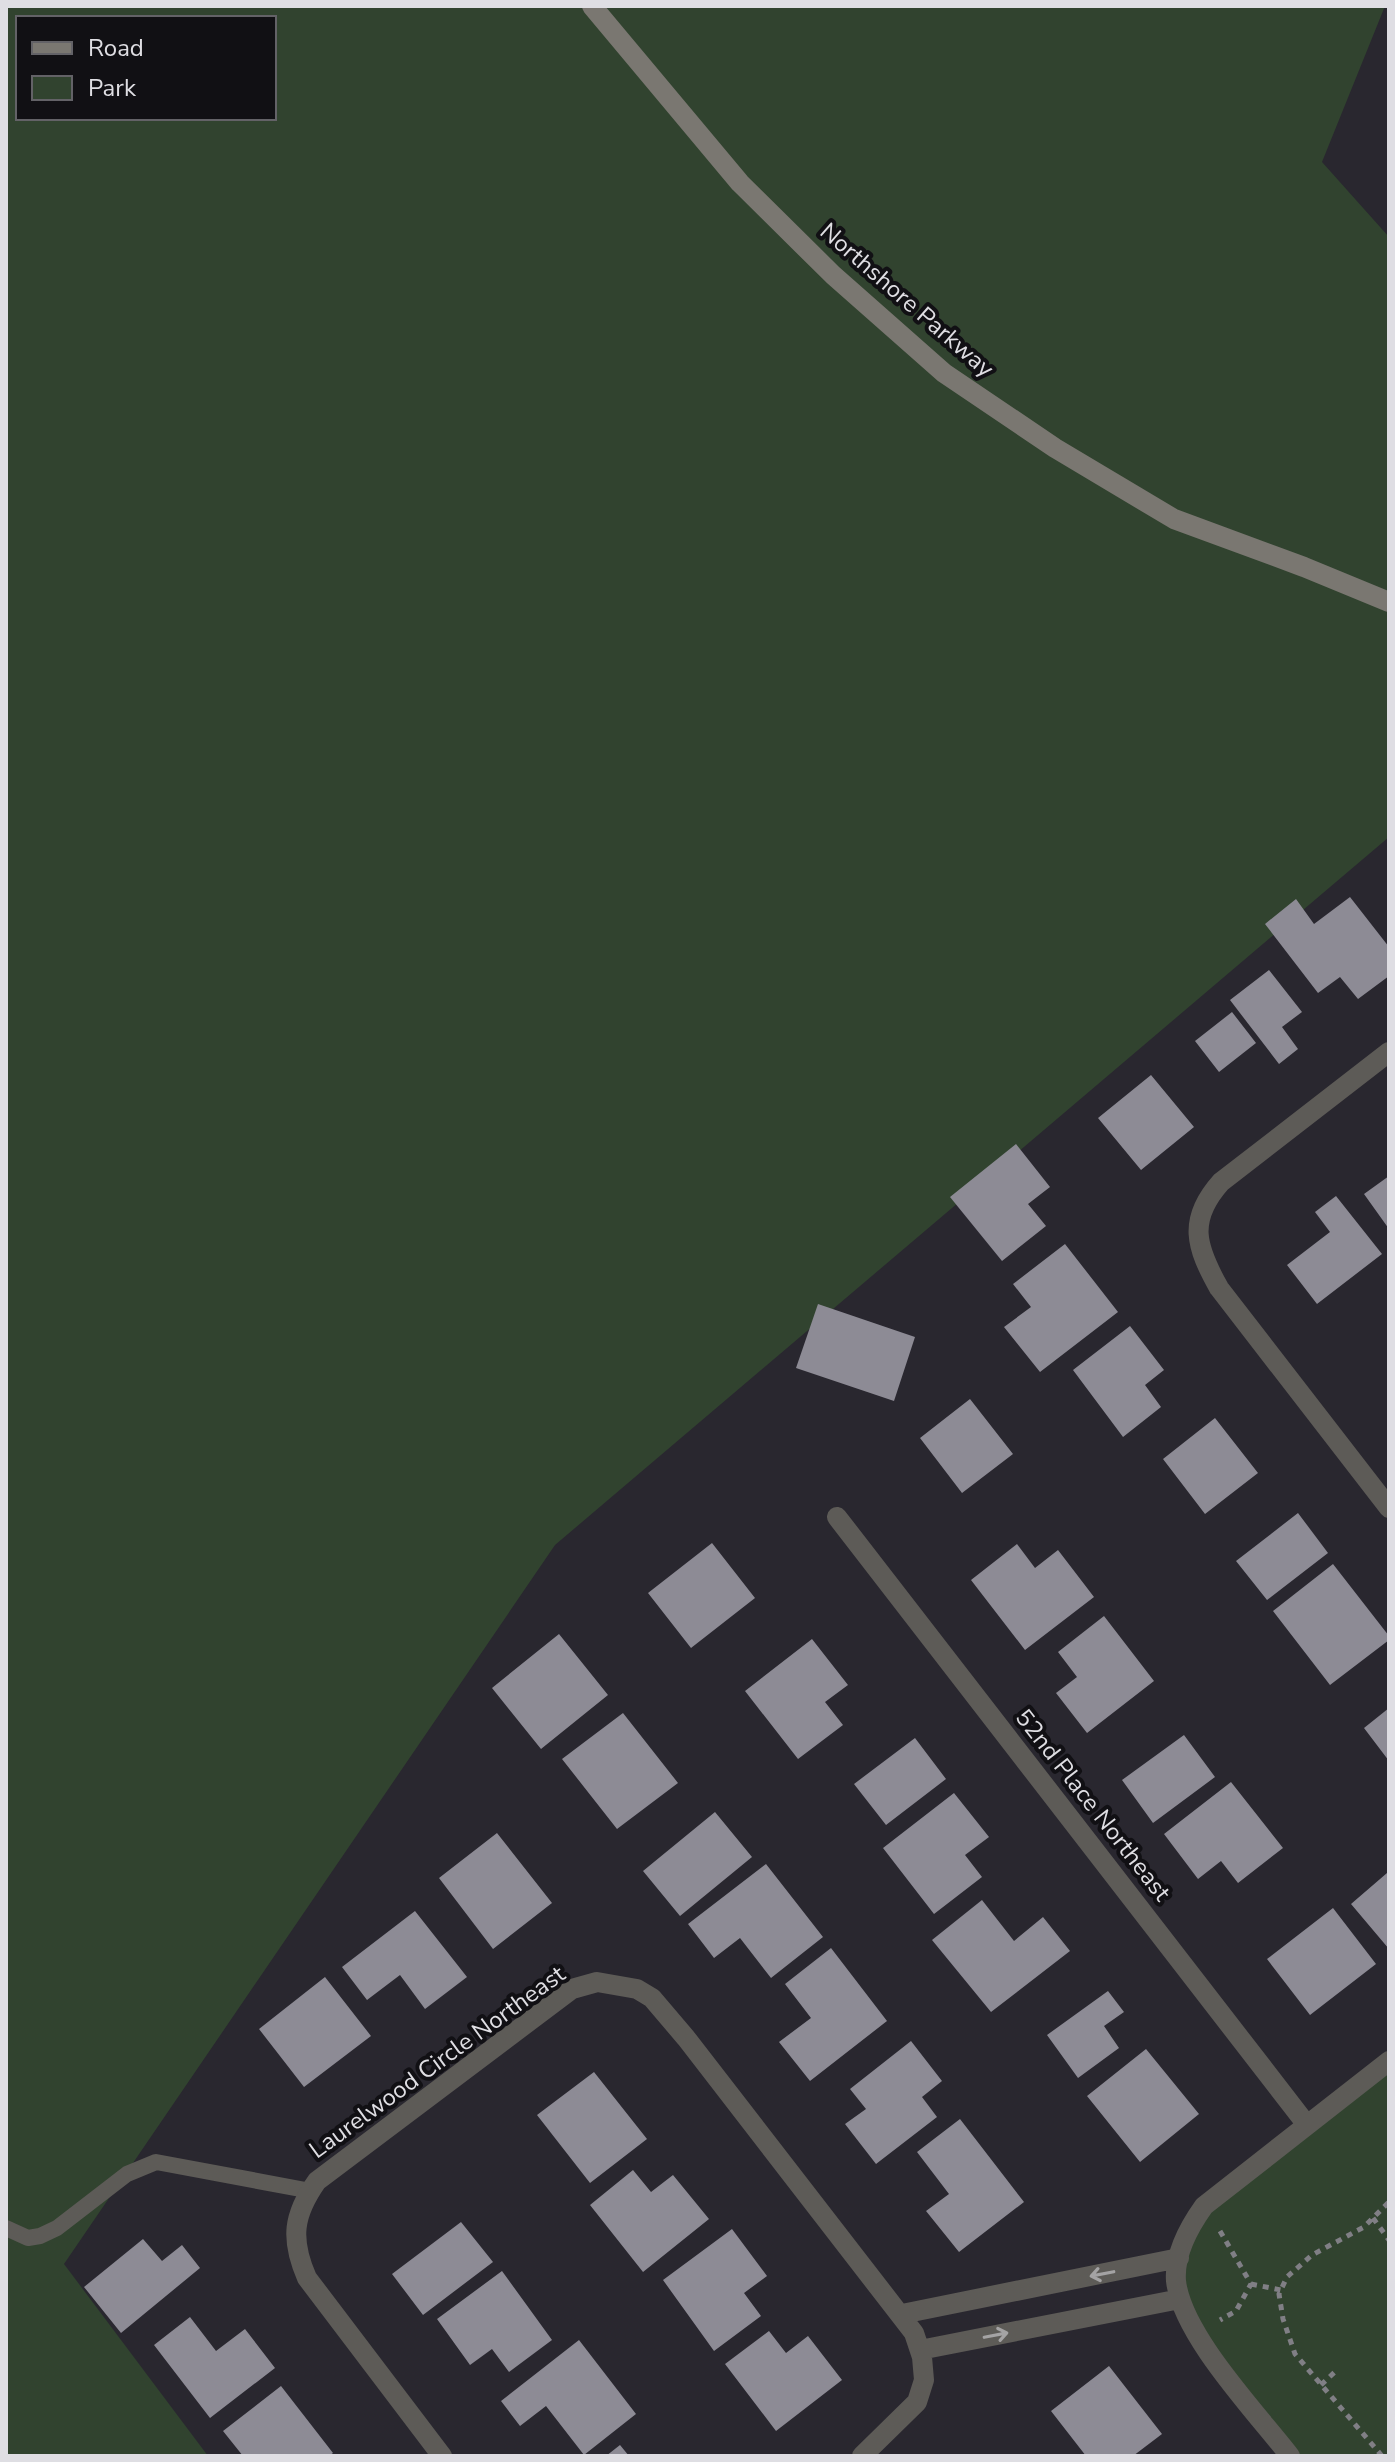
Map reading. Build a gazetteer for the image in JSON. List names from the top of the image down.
{
  "streets": {
    "street": ["Northshore Parkway", "52nd Place Northeast", "Laurelwood Circle Northeast"]
  },
  "legend": ["Road", "Park"]
}
